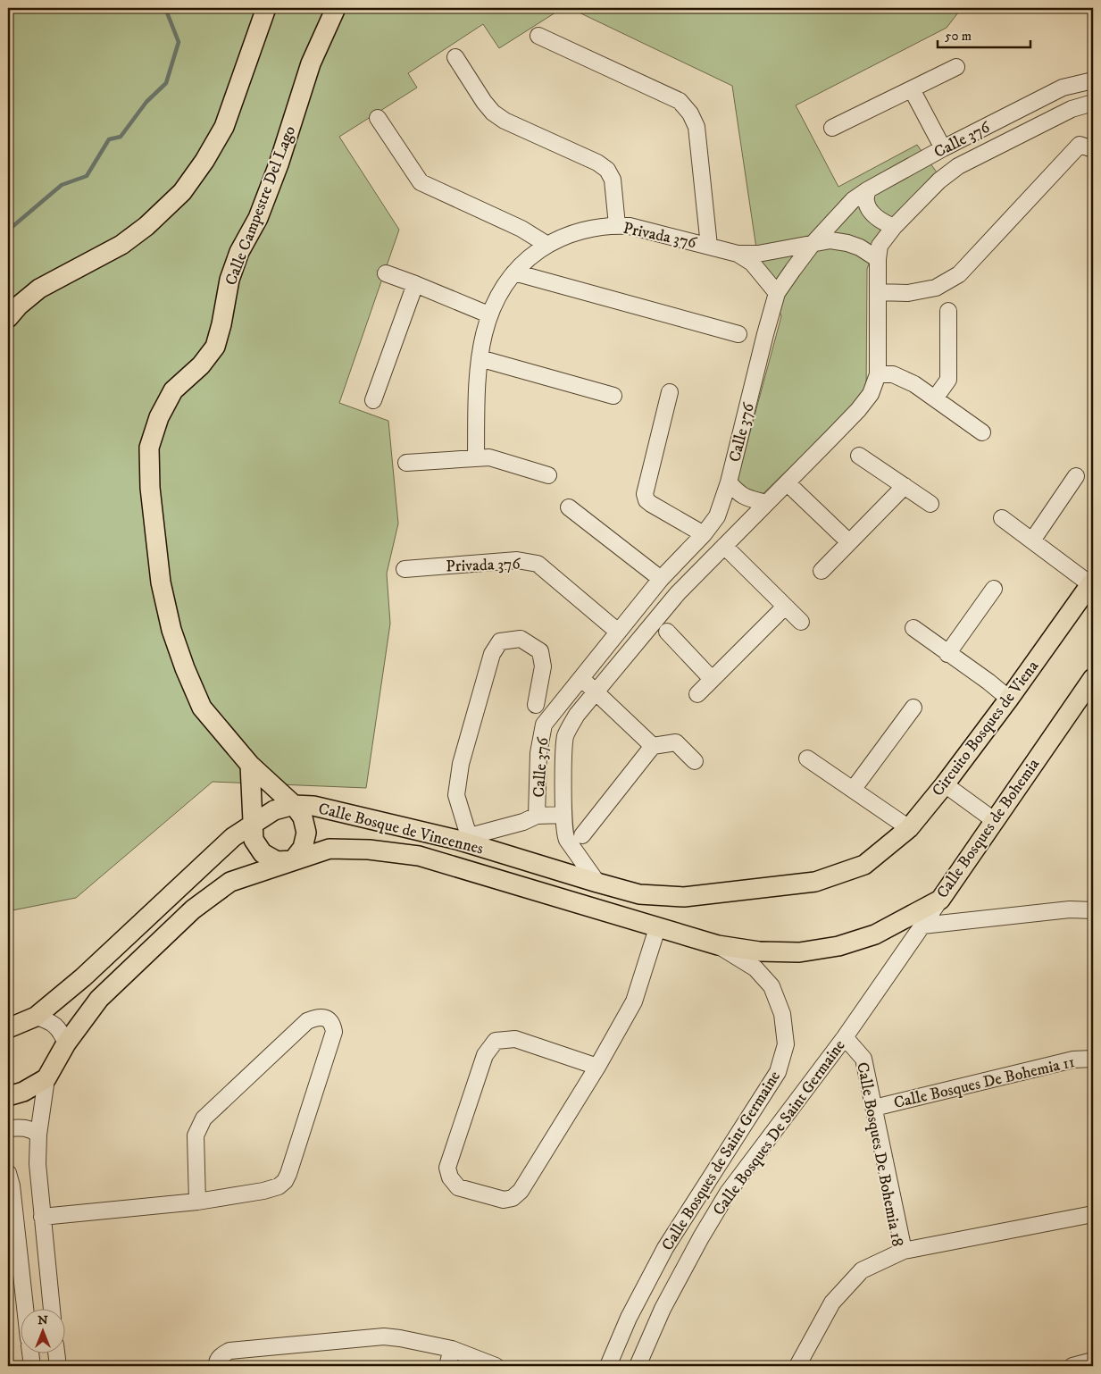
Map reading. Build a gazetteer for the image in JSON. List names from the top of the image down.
{
  "streets": {
    "main road": [
      "Calle Campestre Del Lago",
      "Circuito Bosques de Viena",
      "Calle Bosque de Vincennes",
      "Calle Bosques de Bohemia"
    ],
    "street": [
      "Calle 376",
      "Privada 376",
      "Calle Bosques De Bohemia 11",
      "Calle Bosques De Saint Germaine",
      "Calle Bosques De Bohemia 18",
      "Calle Bosques de Saint Germaine"
    ]
  },
  "crossings": [
    ["Calle 376", "Privada 376"],
    ["Calle 376", "Calle Bosque de Vincennes"],
    ["Calle Campestre Del Lago", "Calle Bosque de Vincennes"],
    ["Circuito Bosques de Viena", "Calle Bosque de Vincennes"],
    ["Calle Bosque de Vincennes", "Calle Bosques de Bohemia"],
    ["Calle Bosque de Vincennes", "Calle Bosques de Saint Germaine"],
    ["Calle Bosques de Bohemia", "Calle Bosques De Saint Germaine"],
    ["Calle Bosques de Bohemia", "Calle Bosques de Saint Germaine"],
    ["Calle Bosques De Bohemia 11", "Calle Bosques De Bohemia 18"],
    ["Calle Bosques De Saint Germaine", "Calle Bosques De Bohemia 18"]
  ],
  "scale_bar": "50 m",
  "north": "top"
}
